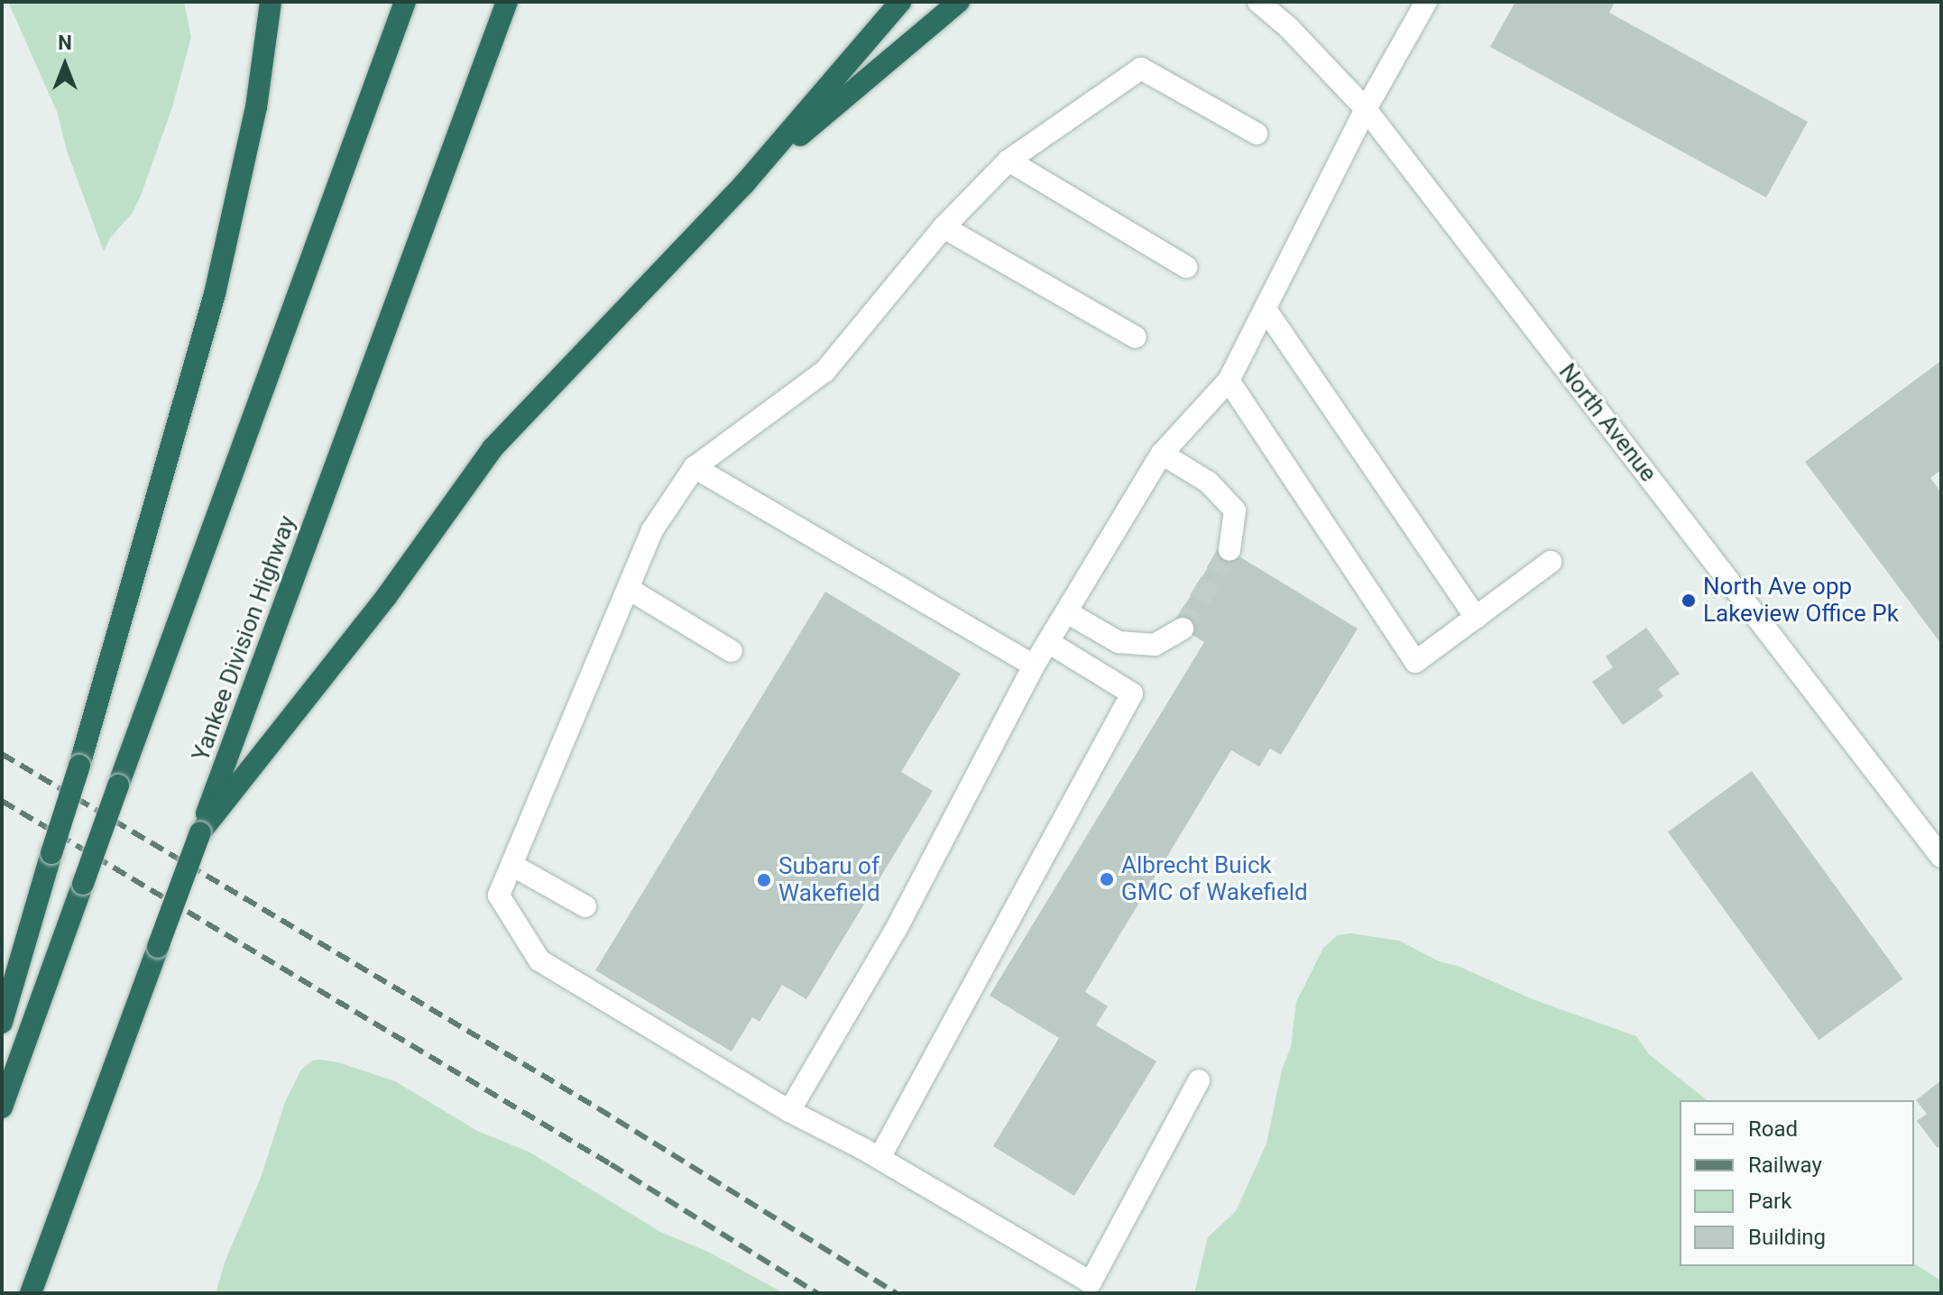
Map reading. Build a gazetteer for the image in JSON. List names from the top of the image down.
{
  "streets": {
    "highway": ["Yankee Division Highway"],
    "street": ["North Avenue"]
  },
  "places": ["North Ave opp Lakeview Office Pk", "Albrecht Buick GMC of Wakefield", "Subaru of Wakefield"],
  "legend": [
    "Road",
    "Railway",
    "Park",
    "Building"
  ],
  "north": "top"
}
